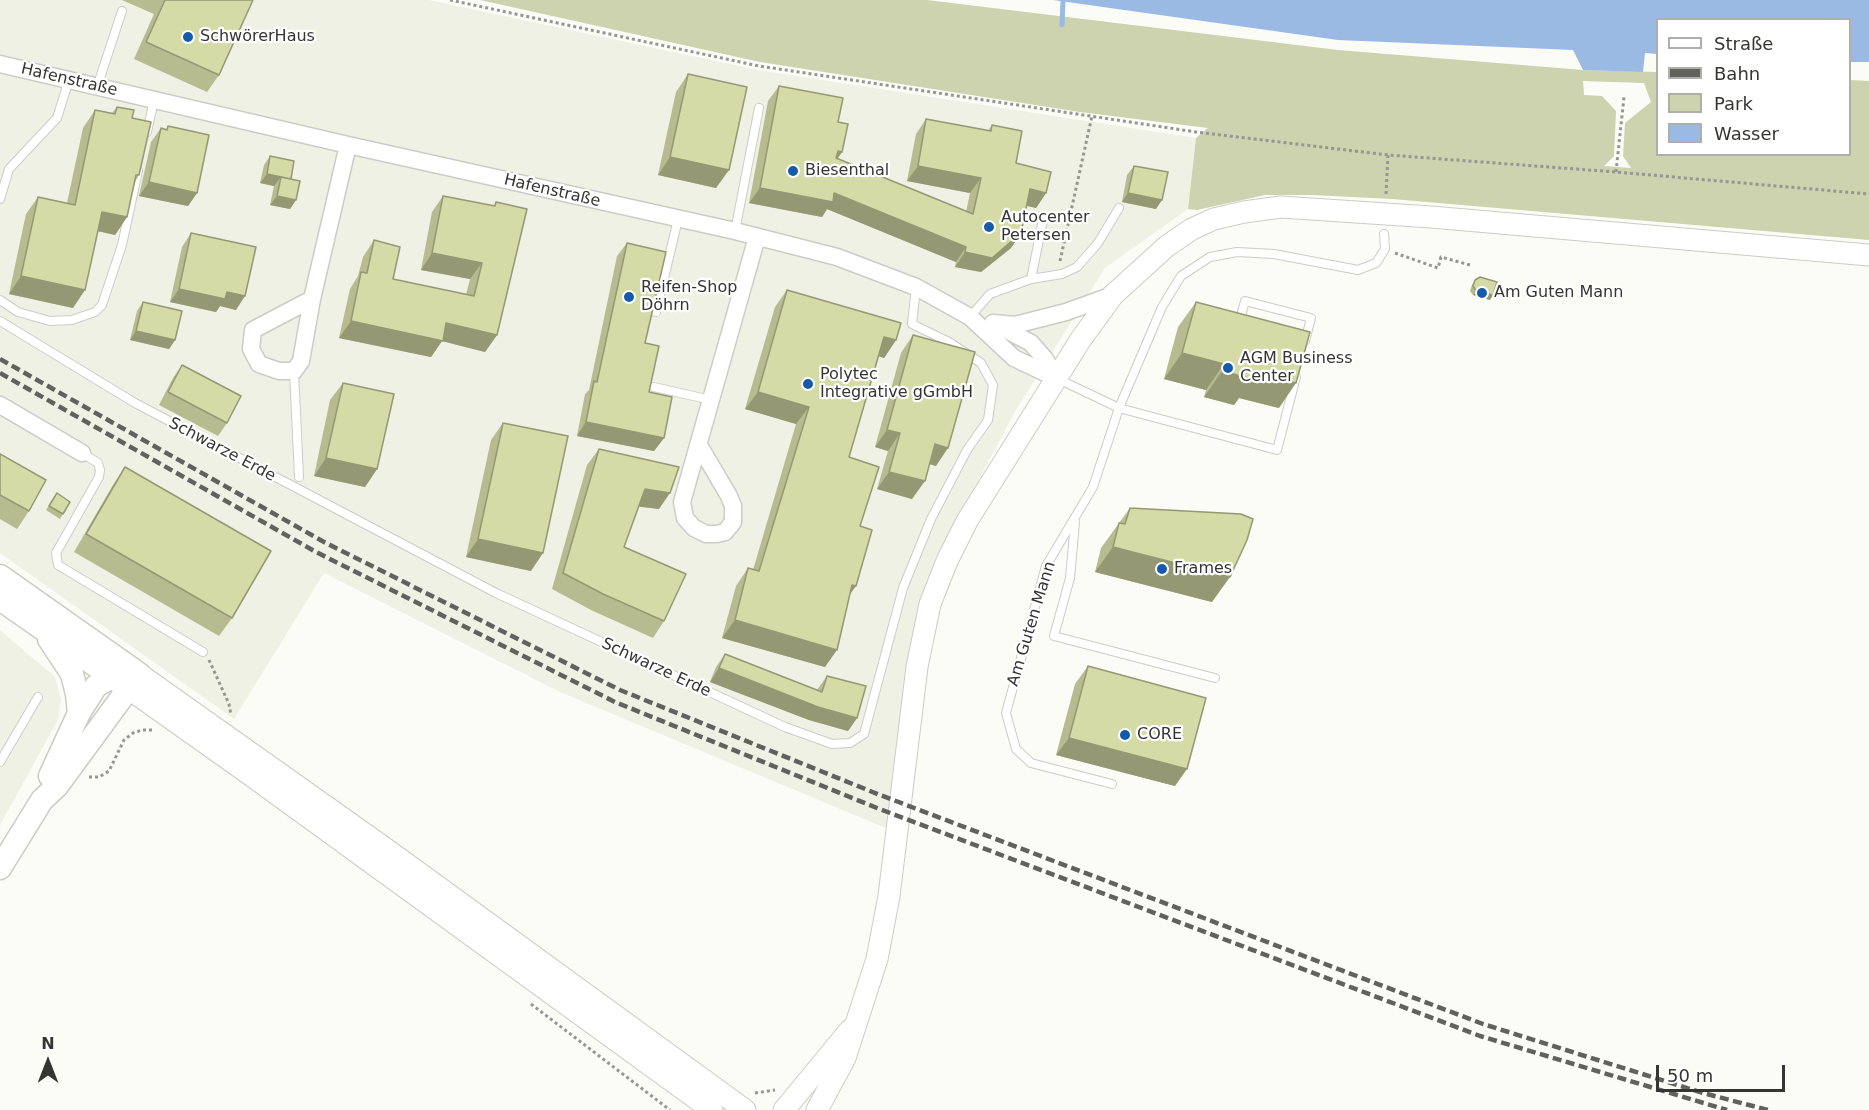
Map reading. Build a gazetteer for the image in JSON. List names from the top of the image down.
{
  "streets": {
    "street": ["Hafenstraße"],
    "lane": ["Schwarze Erde", "Am Guten Mann"]
  },
  "crossings": [
    ["Hafenstraße", "Schwarze Erde"]
  ],
  "places": [
    "SchwörerHaus",
    "Biesenthal",
    "Autocenter Petersen",
    "Am Guten Mann",
    "Reifen-Shop Döhrn",
    "AGM Business Center",
    "Polytec Integrative gGmbH",
    "Frames",
    "CORE"
  ],
  "legend": [
    "Straße",
    "Bahn",
    "Park",
    "Wasser"
  ],
  "scale_bar": "50 m",
  "north": "top"
}
